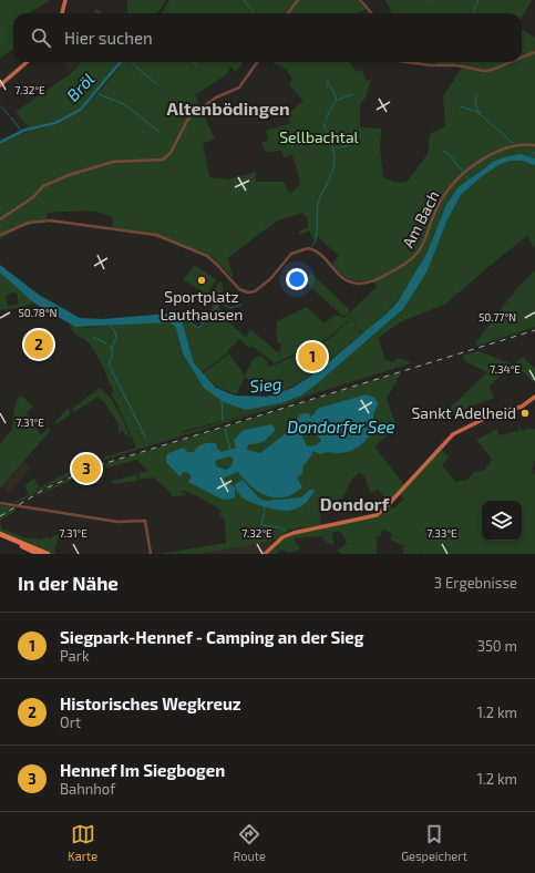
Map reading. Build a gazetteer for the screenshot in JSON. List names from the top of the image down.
{
  "streets": {
    "street": ["Am Bach"]
  },
  "districts": ["Altenbödingen", "Dondorf"],
  "water": ["Bröl", "Sieg", "Dondorfer See"],
  "parks": ["Sellbachtal"],
  "places": ["Sportplatz Lauthausen", "Sankt Adelheid"],
  "page": {
    "search": "Hier suchen",
    "pins": ["2", "1", "3"],
    "heading": ["In der Nähe", "3 Ergebnisse"],
    "list": [
      {
        "mark": "1",
        "name": "Siegpark-Hennef - Camping an der Sieg",
        "note": "Park",
        "value": "350 m"
      },
      {
        "mark": "2",
        "name": "Historisches Wegkreuz",
        "note": "Ort",
        "value": "1.2 km"
      },
      {
        "mark": "3",
        "name": "Hennef Im Siegbogen",
        "note": "Bahnhof",
        "value": "1.2 km"
      }
    ],
    "nav": ["Karte", "Route", "Gespeichert"]
  },
  "coordinates": [
    "7.32°E",
    "50.78°N",
    "50.77°N",
    "7.34°E",
    "7.31°E",
    "7.33°E"
  ]
}
